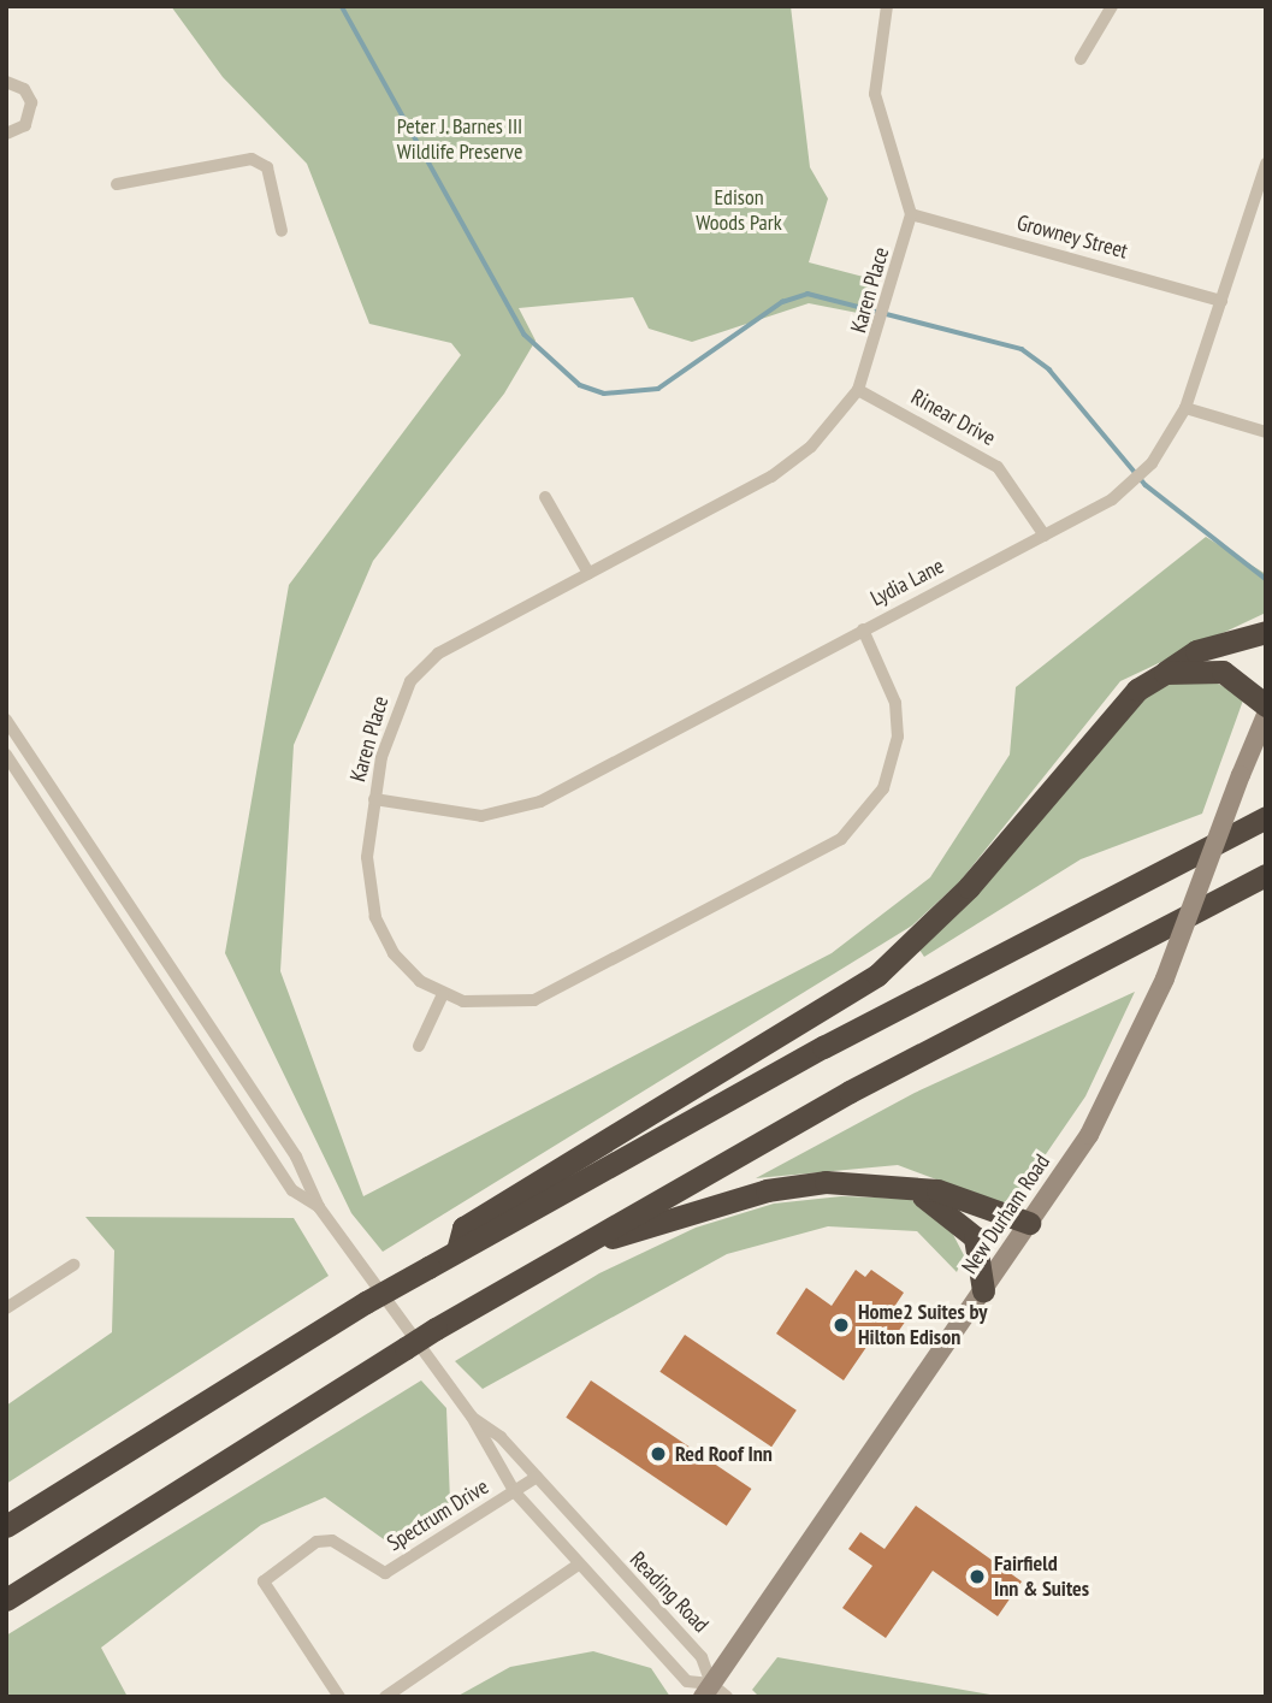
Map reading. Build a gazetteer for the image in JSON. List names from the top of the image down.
{
  "streets": {
    "main road": ["New Durham Road"],
    "street": [
      "Growney Street",
      "Karen Place",
      "Rinear Drive",
      "Lydia Lane",
      "Spectrum Drive",
      "Reading Road"
    ]
  },
  "crossings": [
    ["Growney Street", "Karen Place"],
    ["Growney Street", "Lydia Lane"],
    ["Karen Place", "Rinear Drive"],
    ["Karen Place", "Lydia Lane"],
    ["Rinear Drive", "Lydia Lane"],
    ["New Durham Road", "Reading Road"],
    ["Spectrum Drive", "Reading Road"]
  ],
  "parks": ["Peter J. Barnes III Wildlife Preserve", "Edison Woods Park"],
  "places": ["Home2 Suites by Hilton Edison", "Red Roof Inn", "Fairfield Inn & Suites"]
}
